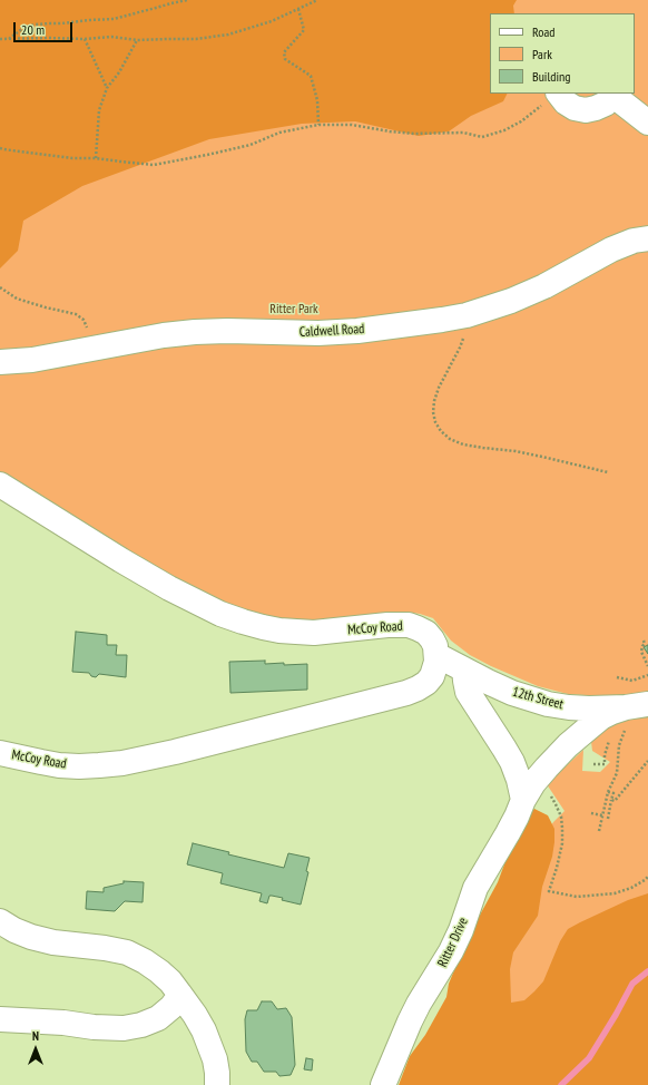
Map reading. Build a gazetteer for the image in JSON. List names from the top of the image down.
{
  "streets": {
    "street": [
      "Caldwell Road",
      "McCoy Road",
      "12th Street",
      "Ritter Drive"
    ]
  },
  "crossings": [
    ["McCoy Road", "12th Street"],
    ["12th Street", "Ritter Drive"]
  ],
  "parks": ["Ritter Park"],
  "legend": ["Road", "Park", "Building"],
  "scale_bar": "20 m",
  "north": "top"
}
